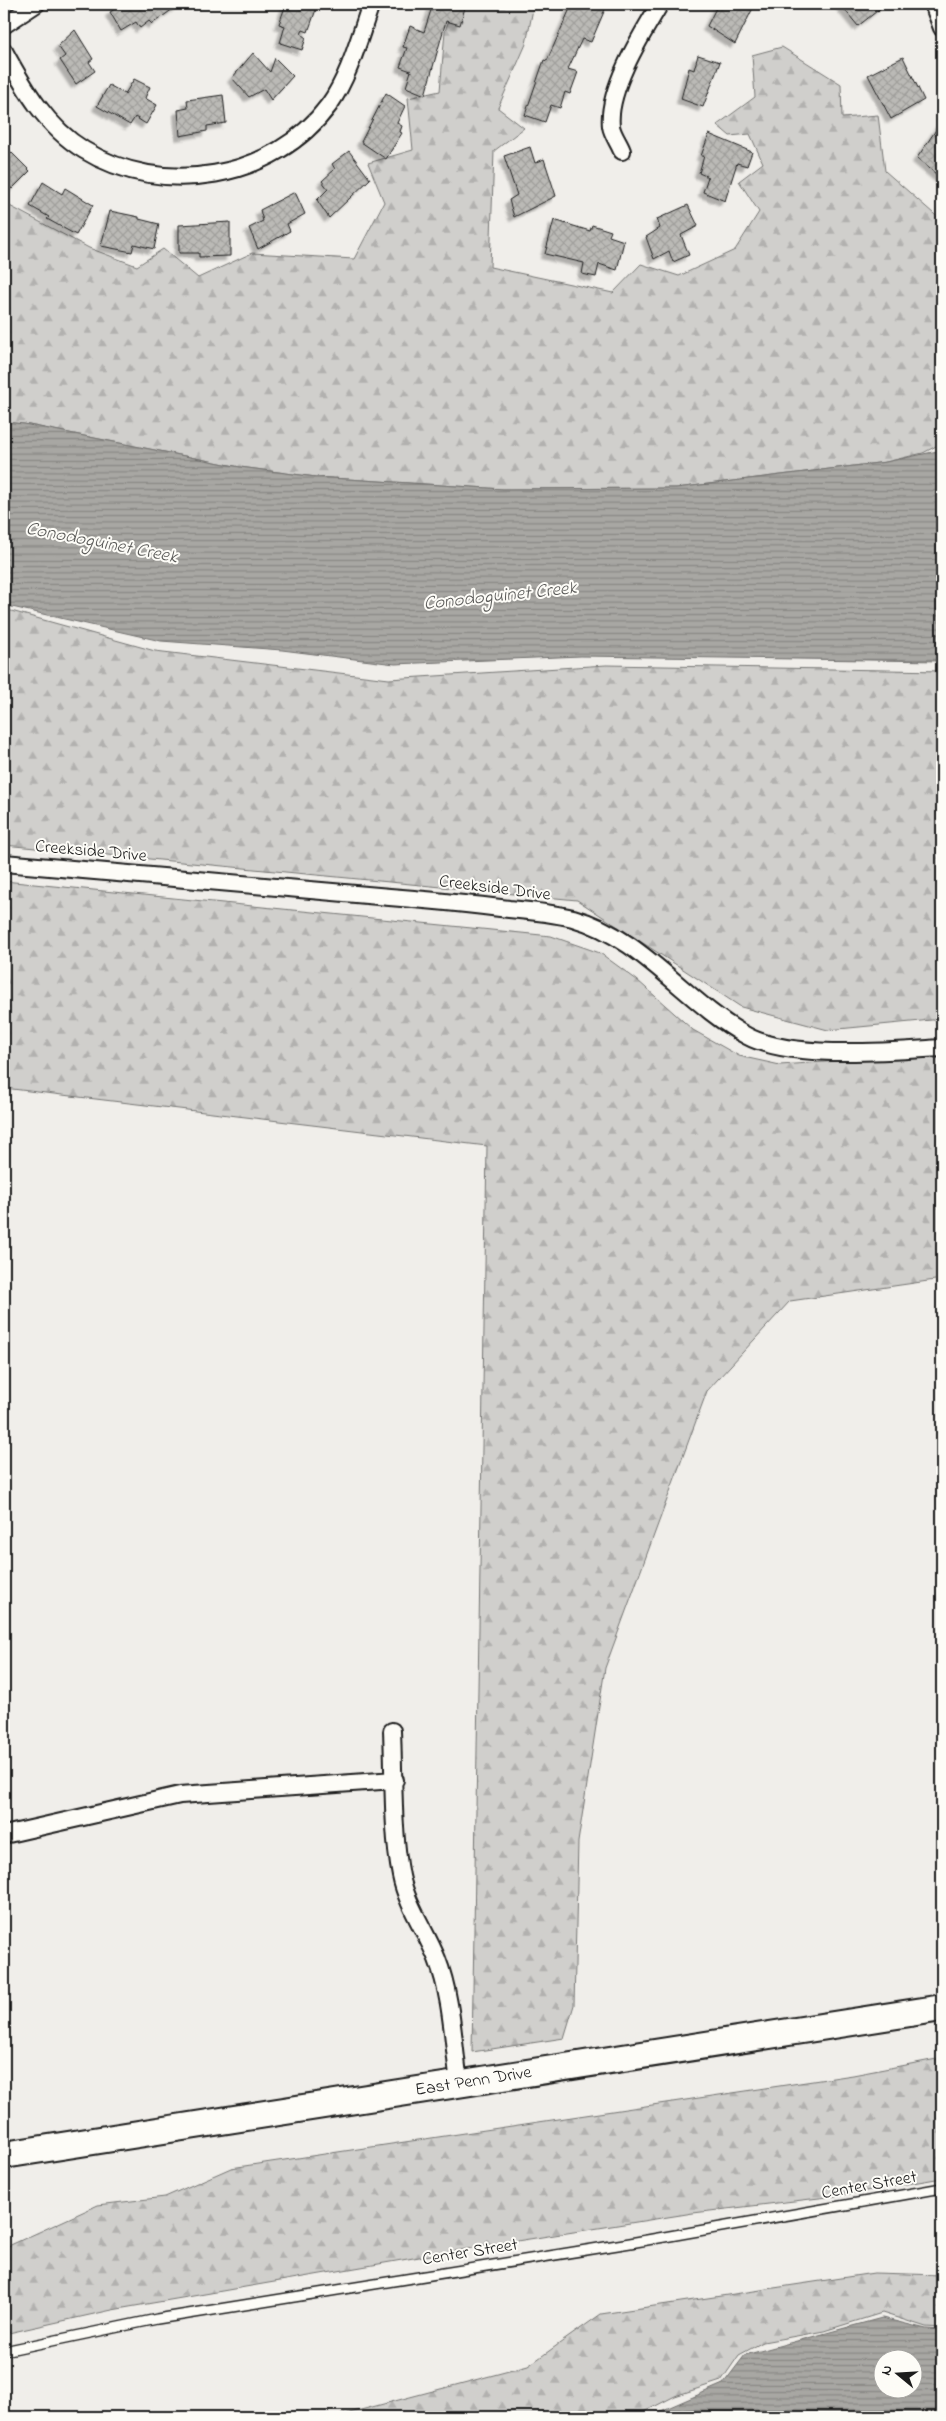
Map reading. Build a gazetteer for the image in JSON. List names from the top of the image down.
{
  "streets": {
    "main road": ["East Penn Drive"],
    "street": ["Creekside Drive"],
    "lane": ["Center Street"]
  },
  "water": ["Conodoguinet Creek"],
  "north": "left"
}
